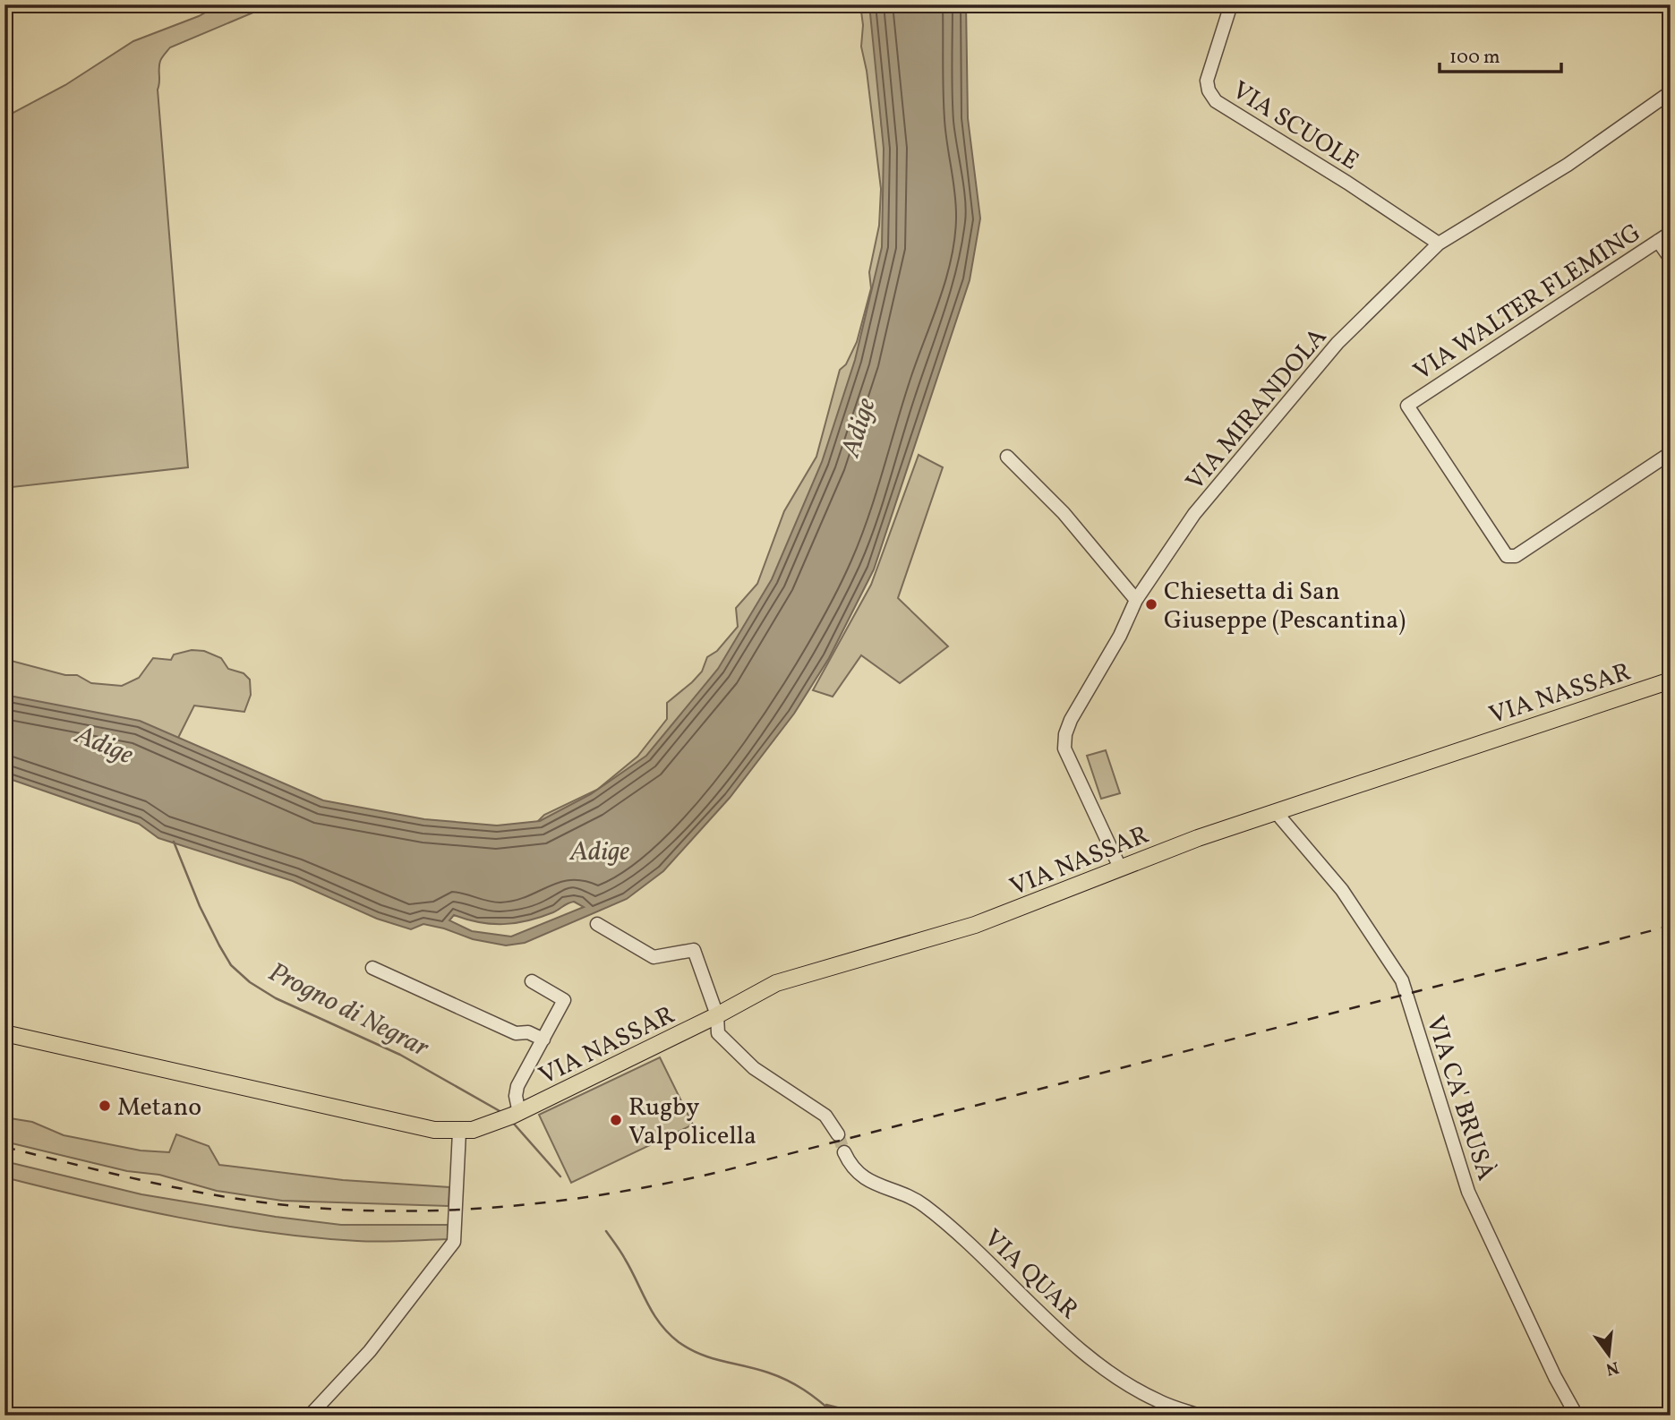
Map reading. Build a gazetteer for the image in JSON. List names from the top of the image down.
{
  "streets": {
    "main road": ["VIA NASSAR"],
    "street": [
      "VIA SCUOLE",
      "VIA WALTER FLEMING",
      "VIA MIRANDOLA",
      "VIA CA' BRUSÀ",
      "VIA QUAR"
    ]
  },
  "crossings": [
    ["VIA SCUOLE", "VIA MIRANDOLA"],
    ["VIA MIRANDOLA", "VIA NASSAR"],
    ["VIA NASSAR", "VIA CA' BRUSÀ"]
  ],
  "water": ["Adige", "Progno di Negrar"],
  "places": ["Chiesetta di San Giuseppe (Pescantina)", "Metano", "Rugby Valpolicella"],
  "scale_bar": "100 m",
  "north": "bottom"
}
